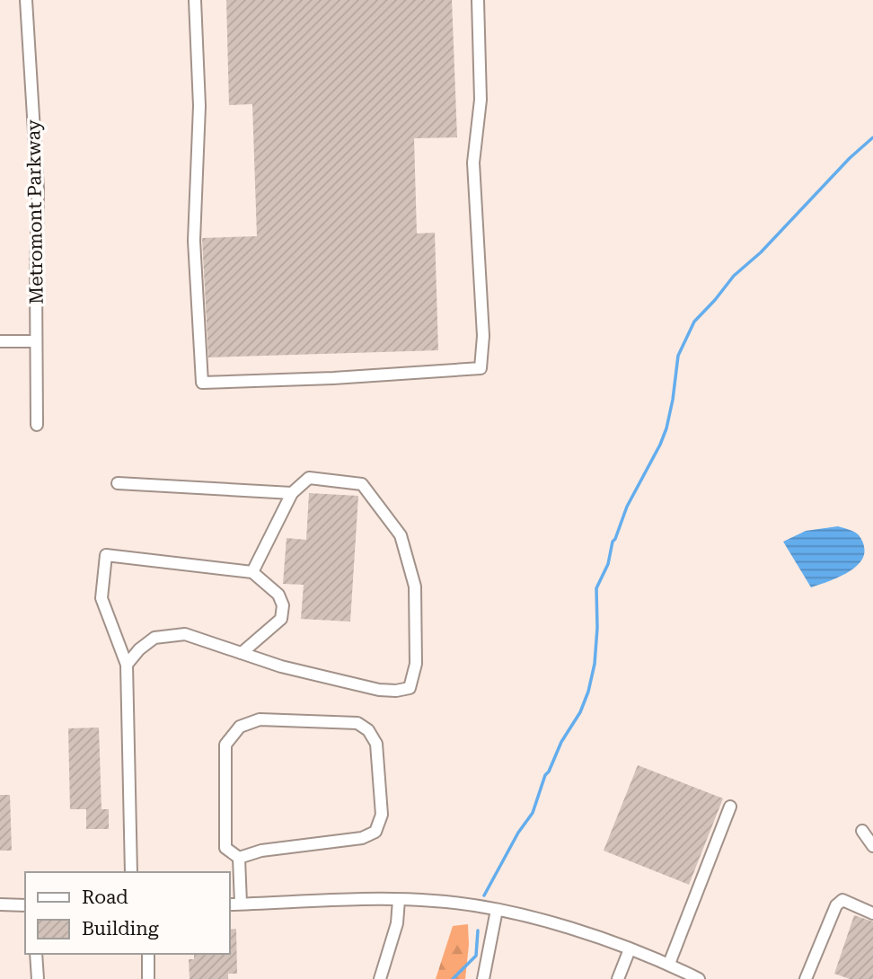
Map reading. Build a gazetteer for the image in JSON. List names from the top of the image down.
{
  "streets": {
    "street": ["Metromont Parkway"]
  },
  "legend": ["Road", "Building"]
}
